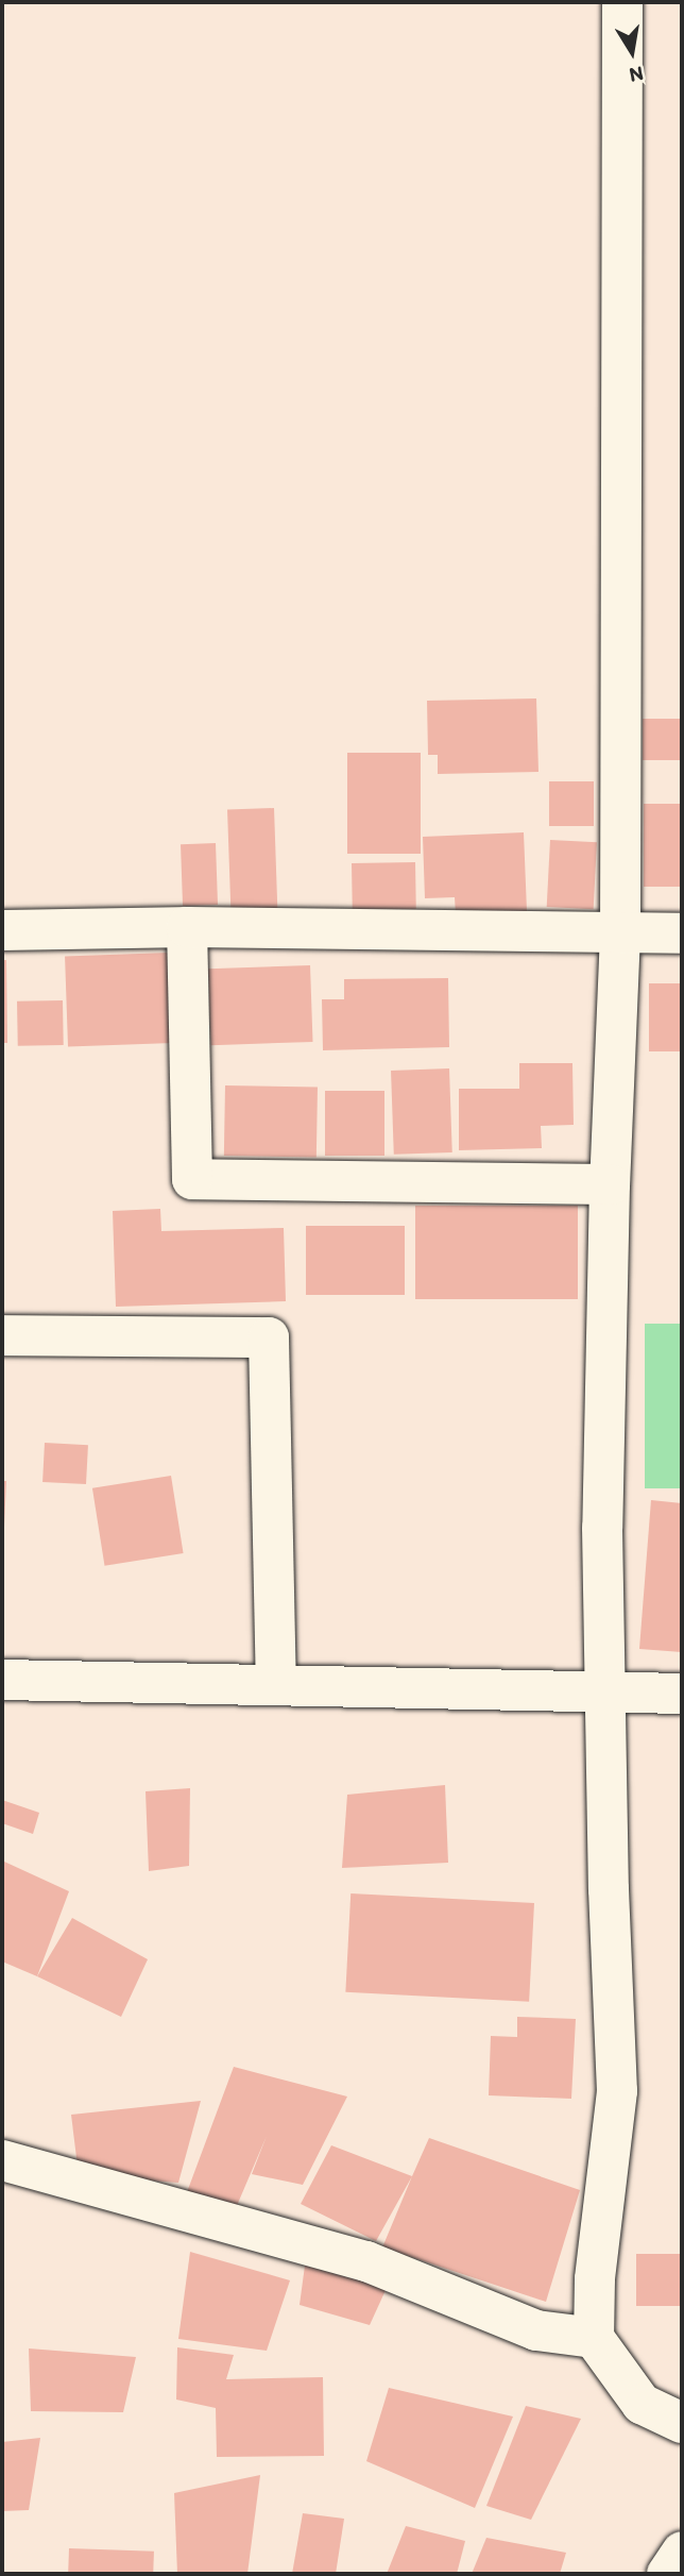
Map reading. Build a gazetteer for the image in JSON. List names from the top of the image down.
{
  "north": "bottom"
}
